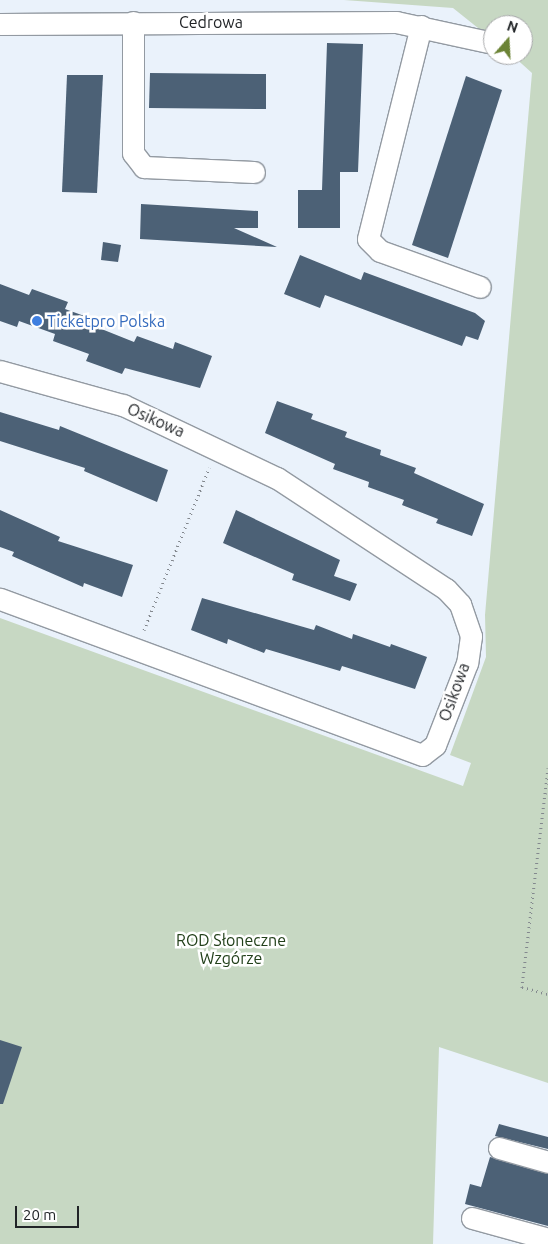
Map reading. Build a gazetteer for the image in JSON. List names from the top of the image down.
{
  "streets": {
    "street": ["Cedrowa", "Osikowa"]
  },
  "parks": ["ROD Słoneczne Wzgórze"],
  "places": ["Ticketpro Polska"],
  "scale_bar": "20 m",
  "north": "top"
}
